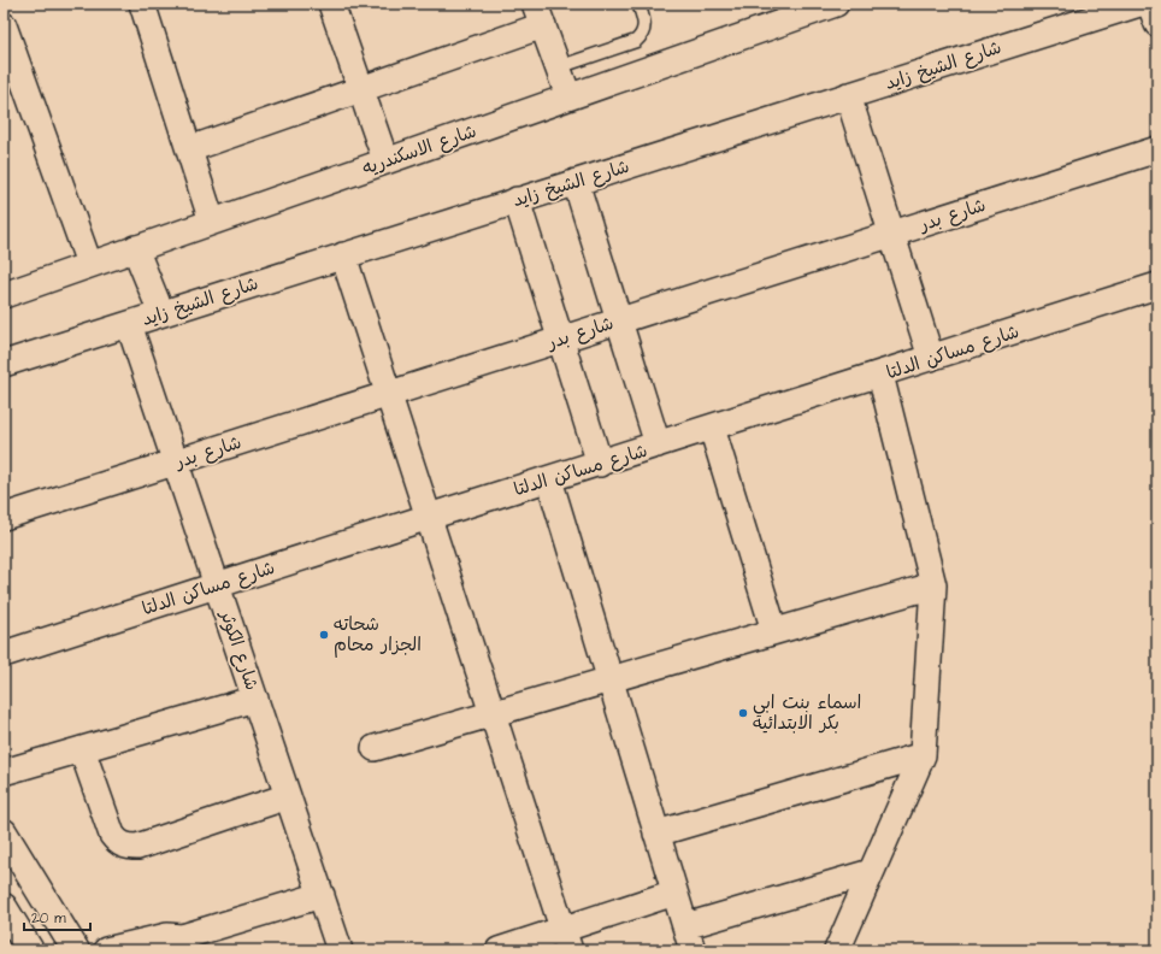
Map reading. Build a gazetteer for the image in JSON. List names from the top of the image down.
{
  "streets": {
    "street": [
      "شارع الشيخ زايد",
      "شارع الاسكندريه",
      "شارع بدر",
      "شارع مساكن الدلتا",
      "شارع الكوثر"
    ]
  },
  "crossings": [
    ["شارع الشيخ زايد", "شارع الكوثر"],
    ["شارع بدر", "شارع الكوثر"],
    ["شارع مساكن الدلتا", "شارع الكوثر"]
  ],
  "places": ["شحاته الجزار محام", "اسماء بنت ابي بكر الابتدائيه"],
  "scale_bar": "20 m"
}
